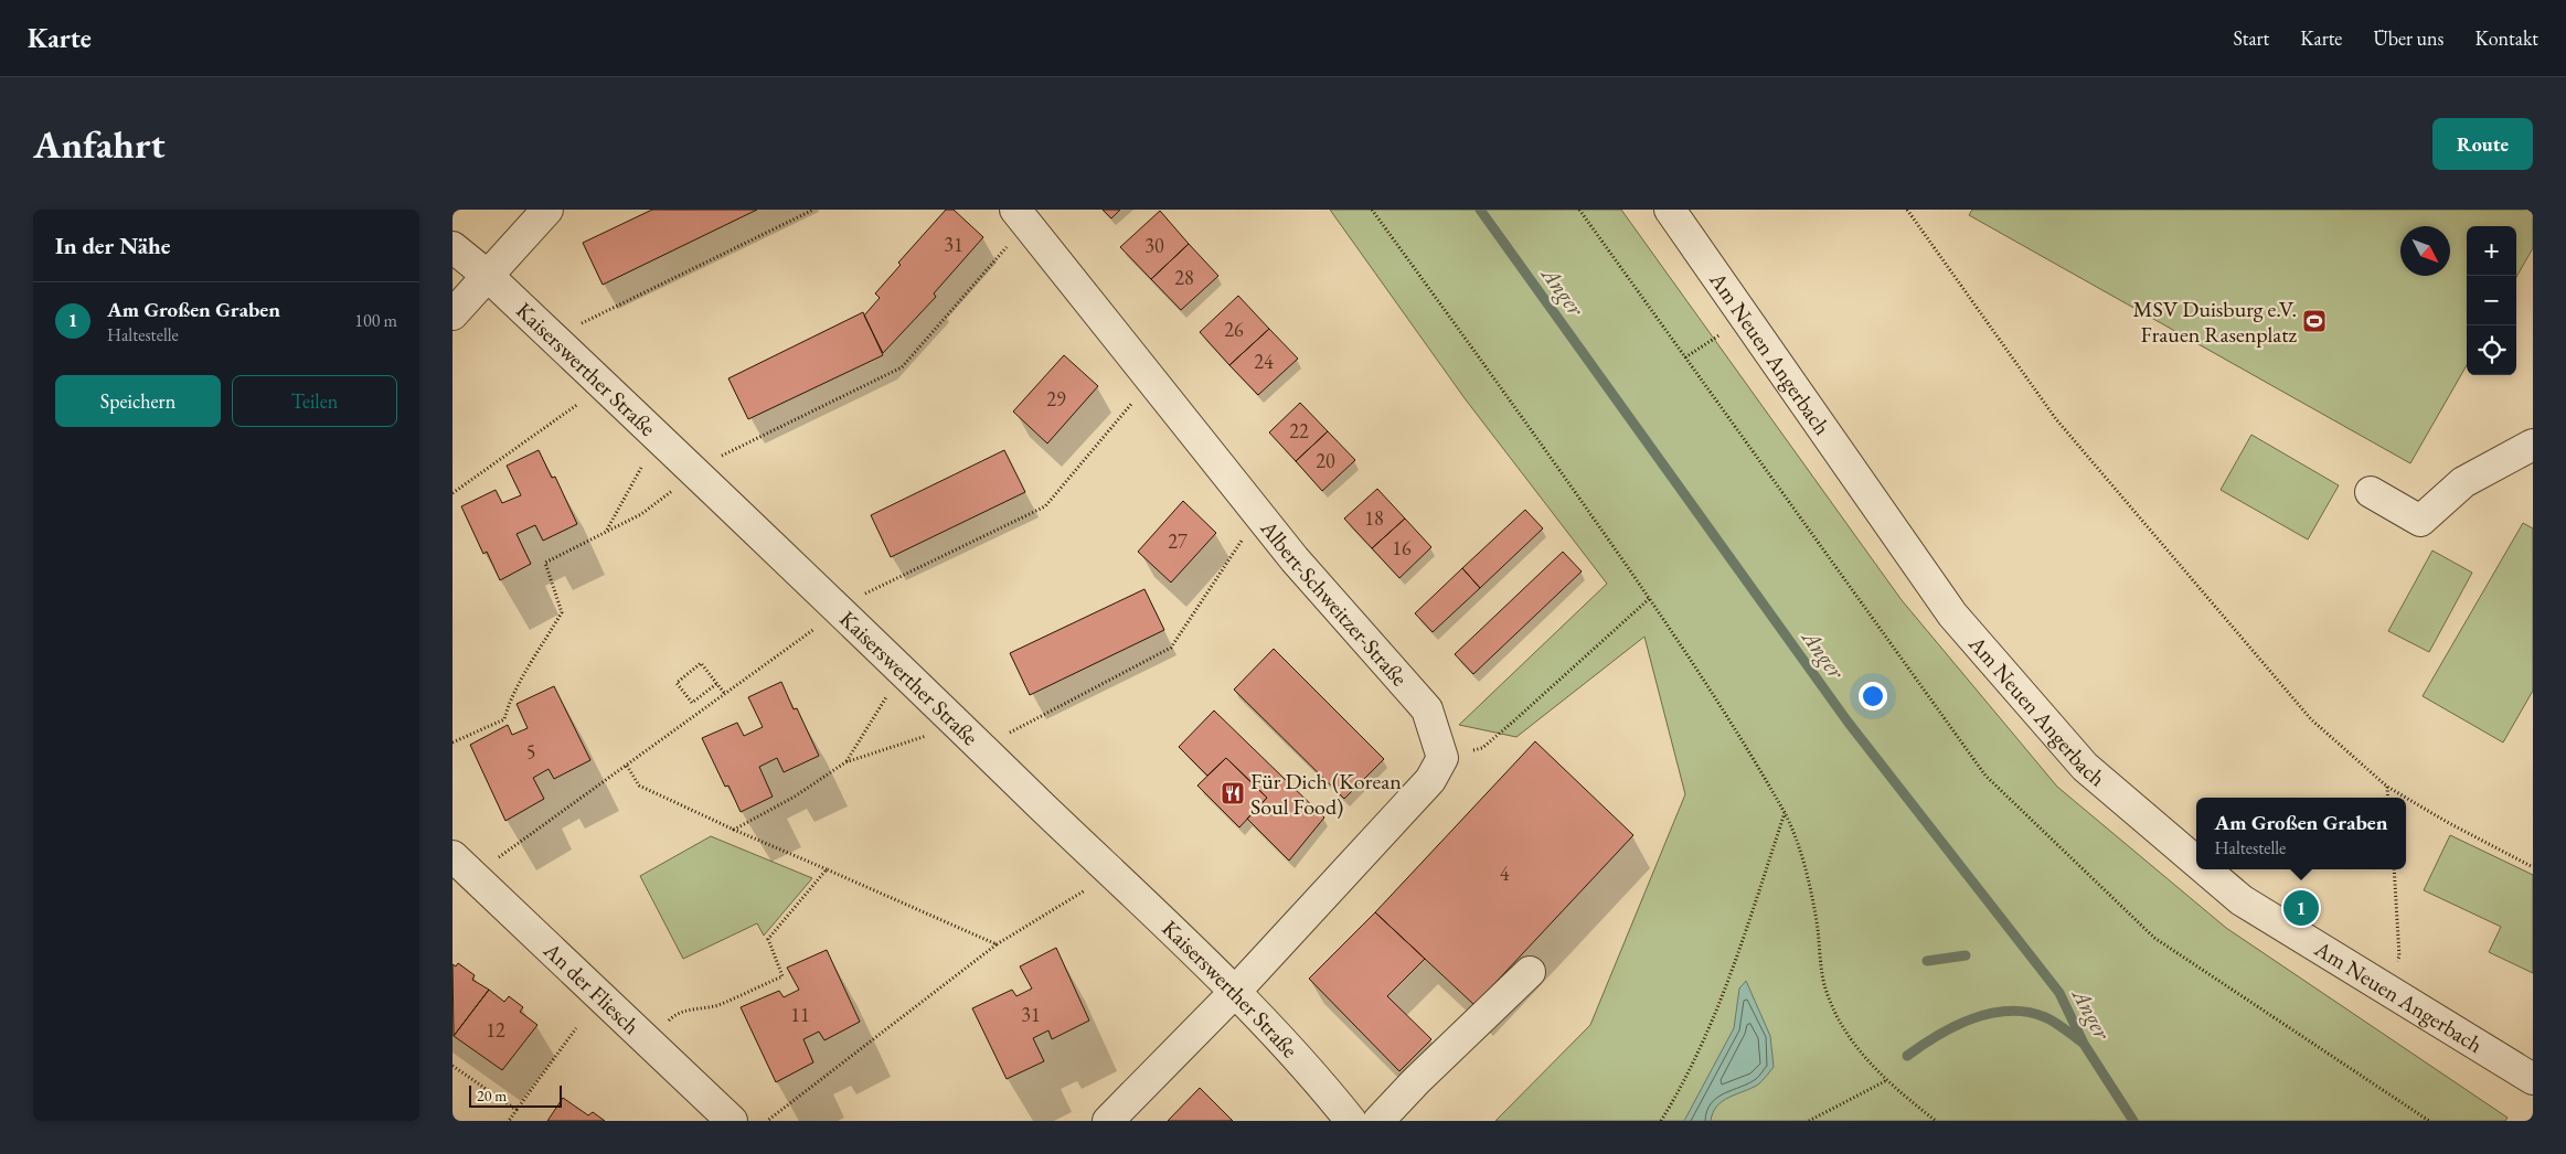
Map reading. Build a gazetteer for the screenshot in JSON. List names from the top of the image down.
{
  "streets": {
    "street": [
      "Am Neuen Angerbach",
      "Kaiserswerther Straße",
      "Albert-Schweitzer-Straße",
      "An der Fliesch"
    ]
  },
  "water": ["Anger"],
  "places": {
    "sports": ["MSV Duisburg e.V. Frauen Rasenplatz"],
    "restaurant": ["Für Dich (Korean Soul Food)"]
  },
  "house_numbers": [
    "31",
    "30",
    "28",
    "26",
    "24",
    "29",
    "22",
    "20",
    "18",
    "27",
    "16",
    "5",
    "4",
    "11",
    "31",
    "12"
  ],
  "scale_bar": "20 m",
  "north": "bottom right",
  "page": {
    "header": "Karte",
    "nav": [
      "Start",
      "Karte",
      "Über uns",
      "Kontakt"
    ],
    "buttons": [
      "Route",
      ["Speichern", "Teilen"]
    ],
    "title": "Anfahrt",
    "heading": "In der Nähe",
    "map_buttons": ["+", "−"],
    "list": [
      {
        "mark": "1",
        "name": "Am Großen Graben",
        "note": "Haltestelle",
        "value": "100 m"
      }
    ],
    "popup": ["Am Großen Graben", "Haltestelle"],
    "pins": "1",
    "scale": "20 m"
  }
}
